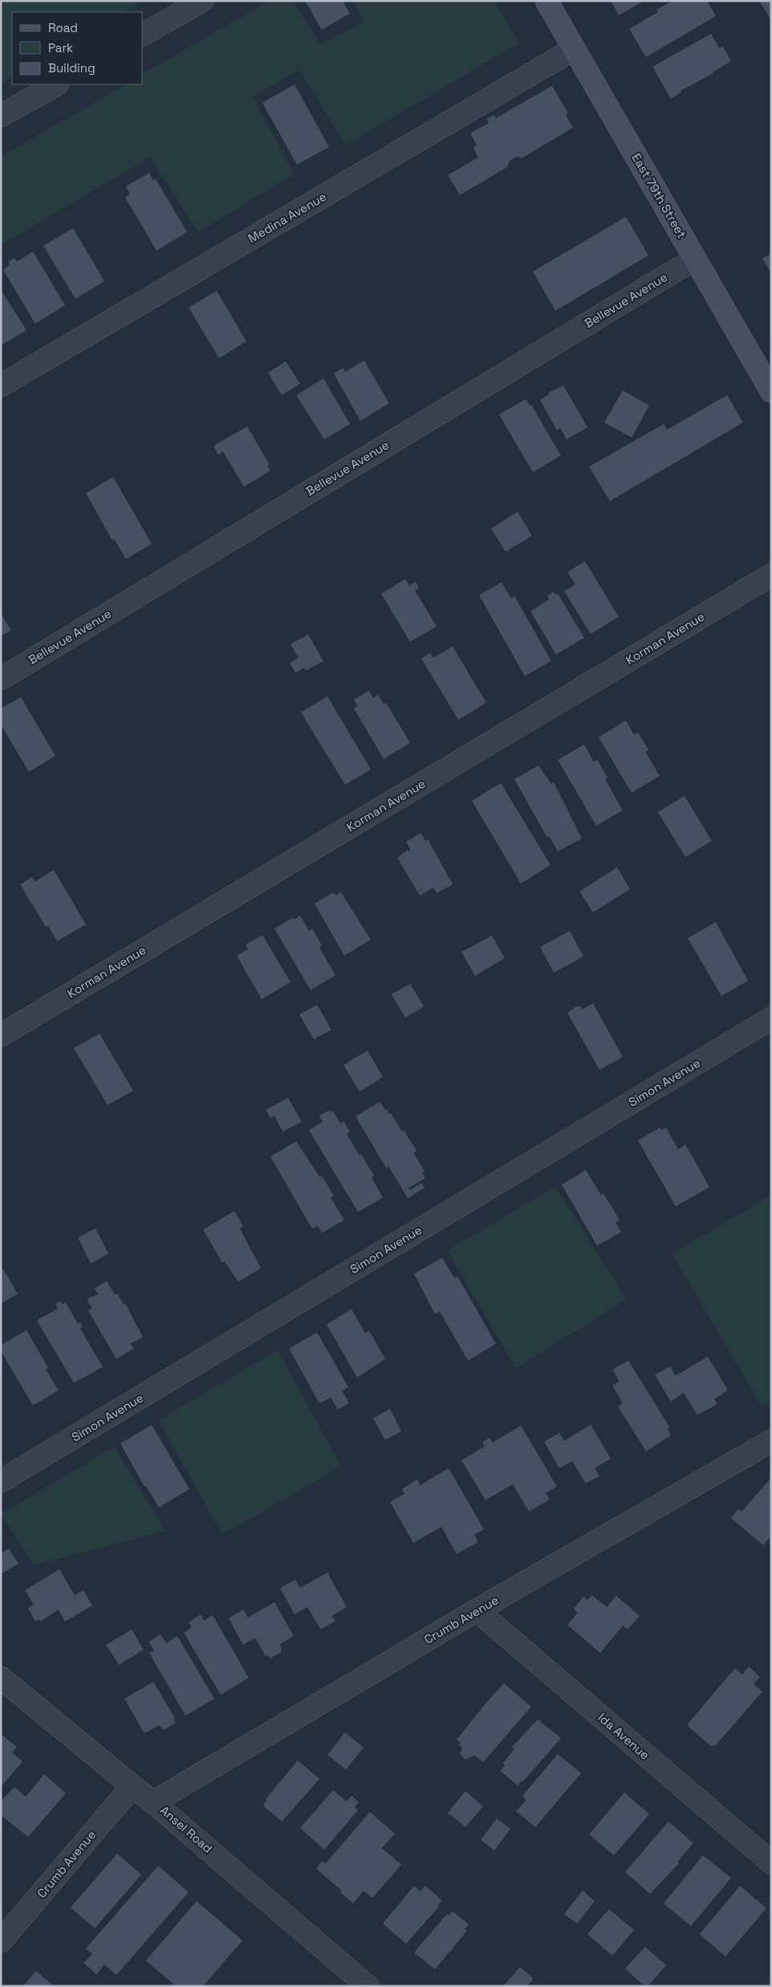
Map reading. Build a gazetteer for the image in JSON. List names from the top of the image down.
{
  "streets": {
    "main road": ["East 79th Street"],
    "street": [
      "Medina Avenue",
      "Bellevue Avenue",
      "Korman Avenue",
      "Simon Avenue",
      "Crumb Avenue",
      "Ida Avenue",
      "Ansel Road"
    ]
  },
  "crossings": [
    ["East 79th Street", "Medina Avenue"],
    ["East 79th Street", "Bellevue Avenue"],
    ["Crumb Avenue", "Ida Avenue"],
    ["Crumb Avenue", "Ansel Road"]
  ],
  "legend": ["Road", "Park", "Building"]
}
